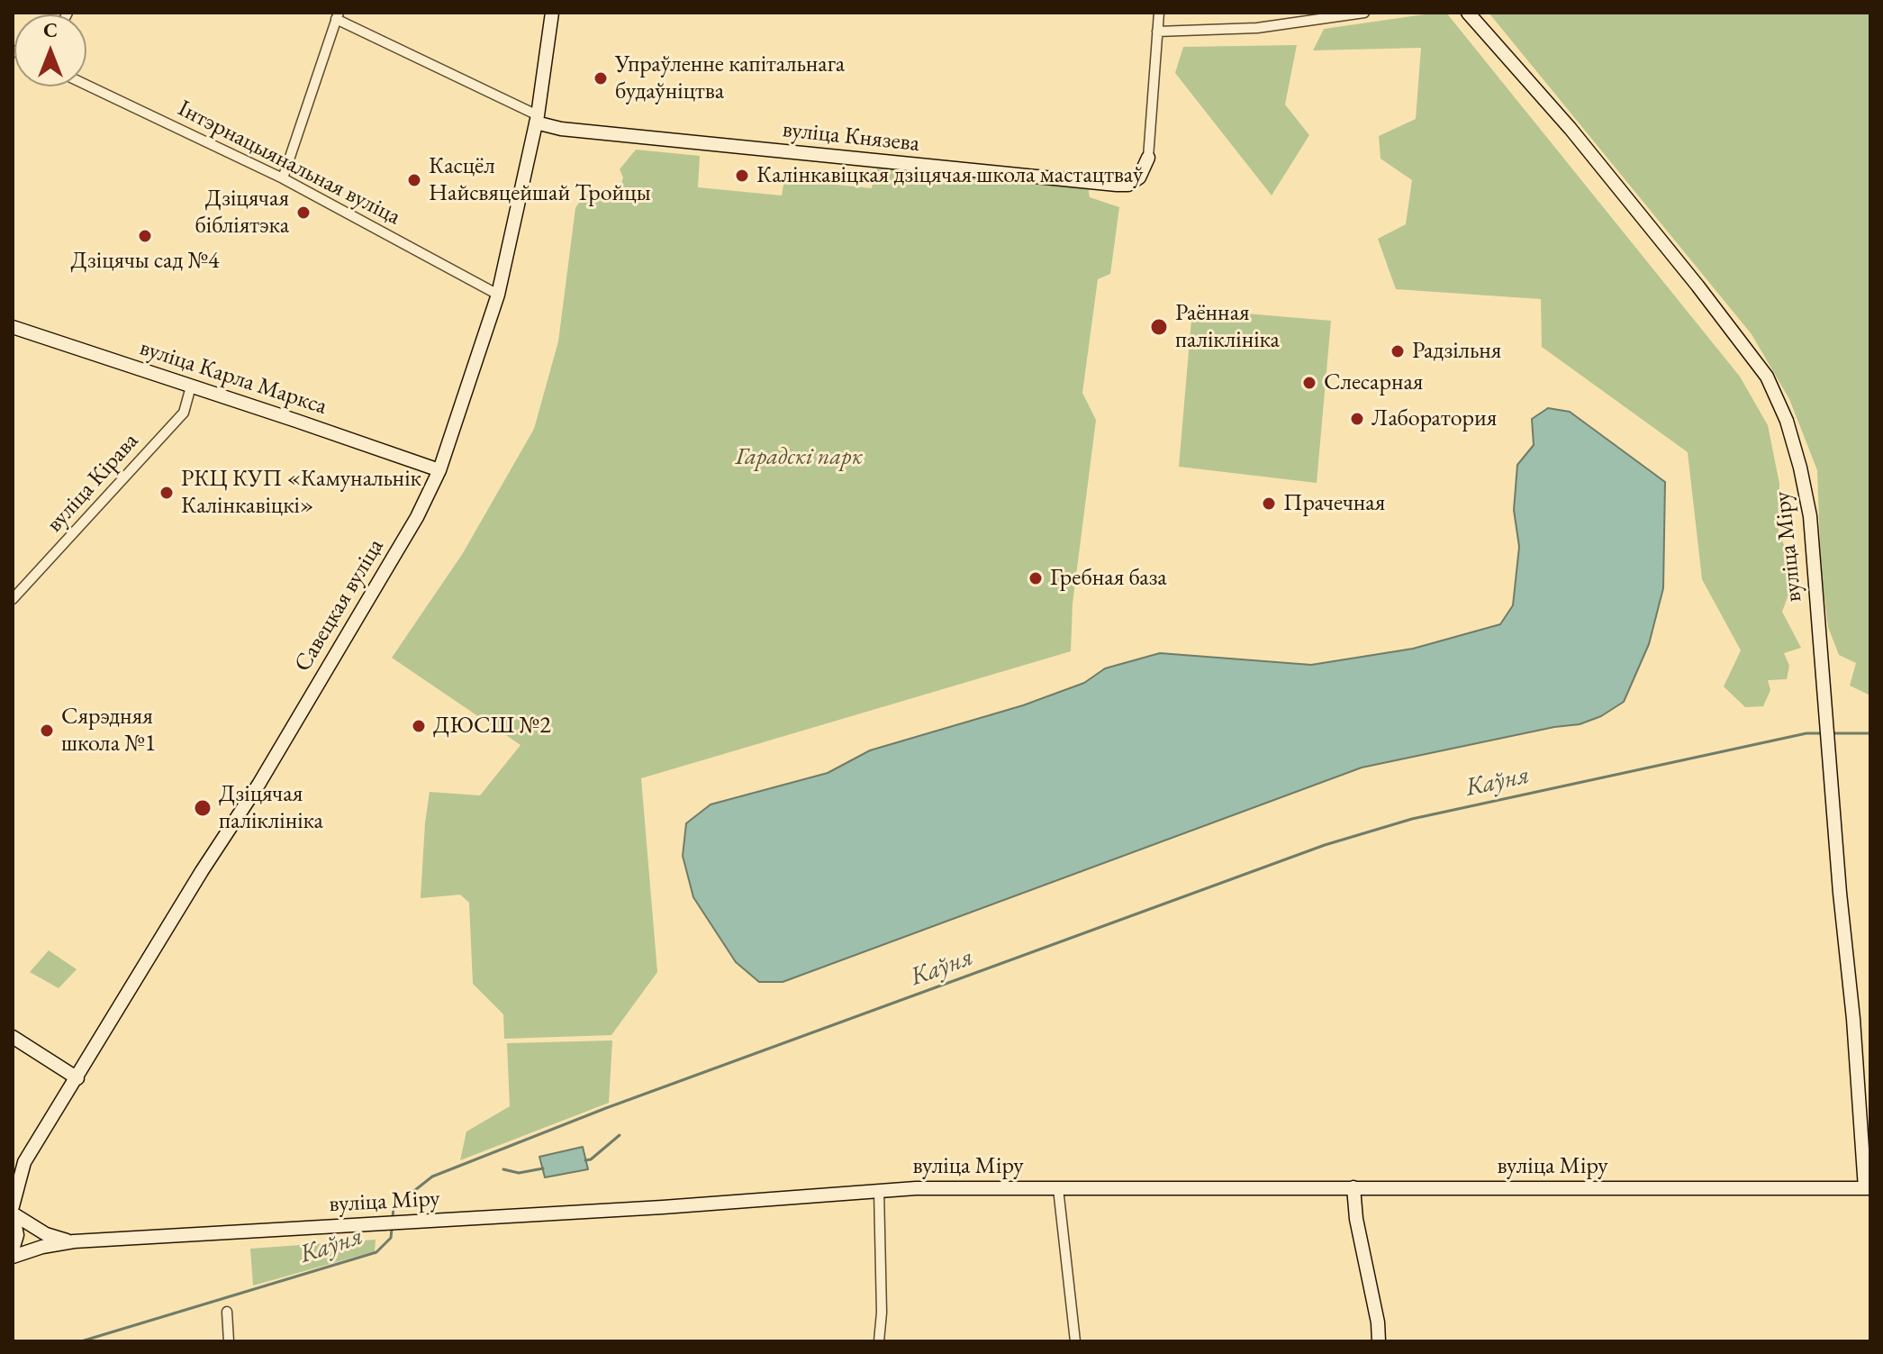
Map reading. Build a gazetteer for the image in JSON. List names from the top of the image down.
{
  "streets": {
    "main road": [
      "вуліца Князева",
      "вуліца Карла Маркса",
      "вуліца Міру",
      "Савецкая вуліца"
    ],
    "street": ["Інтэрнацыянальная вуліца", "вуліца Кірава"]
  },
  "crossings": [
    ["вуліца Князева", "Савецкая вуліца"],
    ["Інтэрнацыянальная вуліца", "Савецкая вуліца"],
    ["вуліца Карла Маркса", "вуліца Кірава"],
    ["вуліца Карла Маркса", "Савецкая вуліца"]
  ],
  "water": ["Каўня"],
  "parks": ["Гарадскі парк"],
  "places": [
    "Упраўленне капітальнага будаўніцтва",
    "Калінкавіцкая дзіцячая школа мастацтваў",
    "Касцёл Найсвяцейшай Тройцы",
    "Дзіцячая бібліятэка",
    "Дзіцячы сад №4",
    "Раённая паліклініка",
    "Радзільня",
    "Слесарная",
    "Лаборатория",
    "РКЦ КУП «Камунальнік Калінкавіцкі»",
    "Прачечная",
    "Гребная база",
    "ДЮСШ №2",
    "Сярэдняя школа №1",
    "Дзіцячая паліклініка"
  ],
  "north": "top"
}
